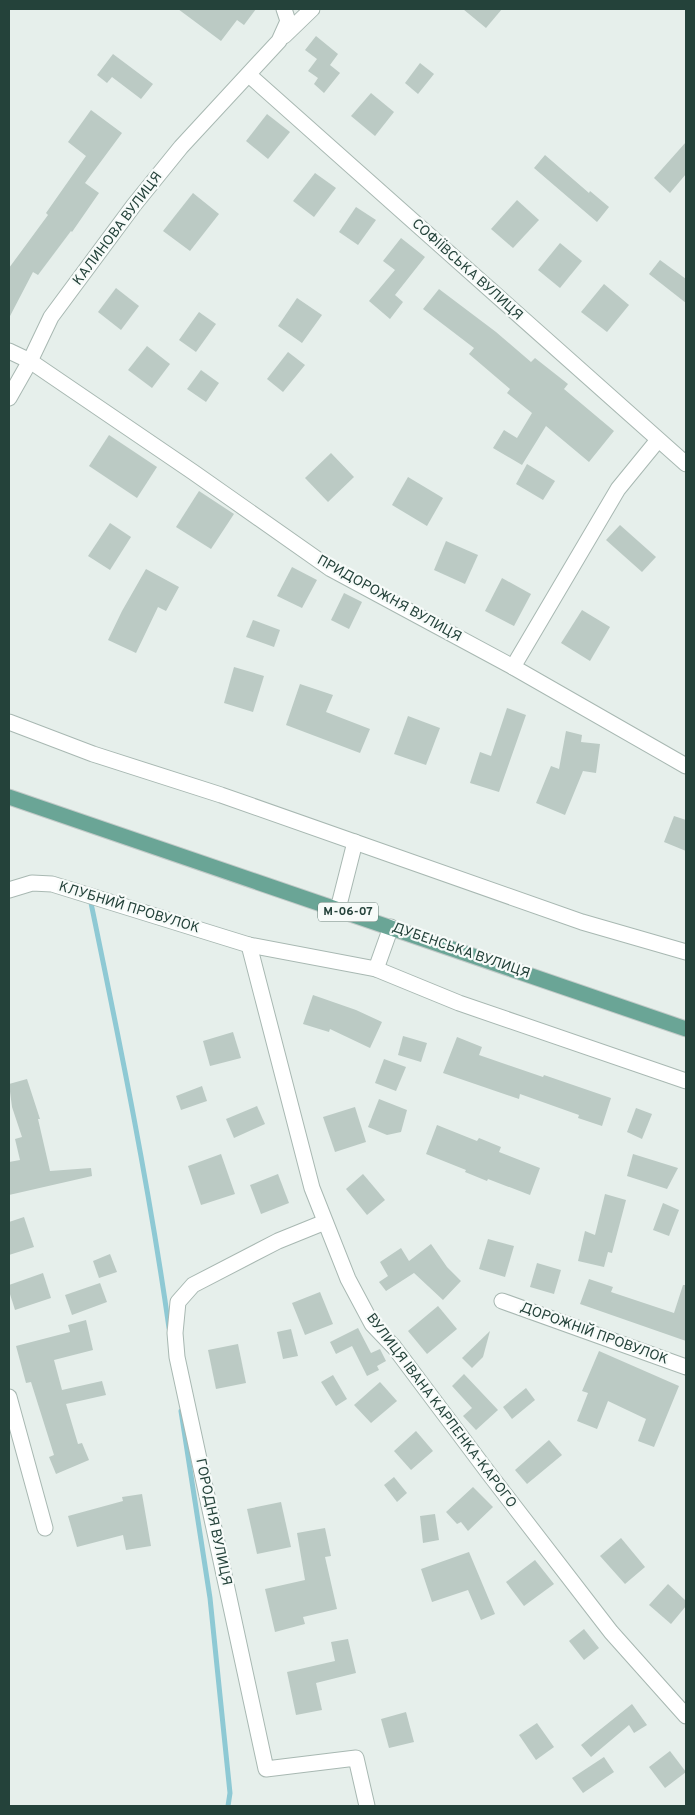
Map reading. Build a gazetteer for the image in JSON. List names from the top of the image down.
{
  "streets": {
    "main road": ["М-06-07", "ДУБЕНСЬКА ВУЛИЦЯ"],
    "street": [
      "КАЛИНОВА ВУЛИЦЯ",
      "СОФІЇВСЬКА ВУЛИЦЯ",
      "ПРИДОРОЖНЯ ВУЛИЦЯ",
      "КЛУБНИЙ ПРОВУЛОК",
      "ДОРОЖНІЙ ПРОВУЛОК",
      "ВУЛИЦЯ ІВАНА КАРПЕНКА-КАРОГО",
      "ГОРОДНЯ ВУЛИЦЯ"
    ]
  },
  "crossings": [
    ["КАЛИНОВА ВУЛИЦЯ", "СОФІЇВСЬКА ВУЛИЦЯ"],
    ["КАЛИНОВА ВУЛИЦЯ", "ПРИДОРОЖНЯ ВУЛИЦЯ"],
    ["КЛУБНИЙ ПРОВУЛОК", "ВУЛИЦЯ ІВАНА КАРПЕНКА-КАРОГО"],
    ["ВУЛИЦЯ ІВАНА КАРПЕНКА-КАРОГО", "ГОРОДНЯ ВУЛИЦЯ"]
  ]
}
